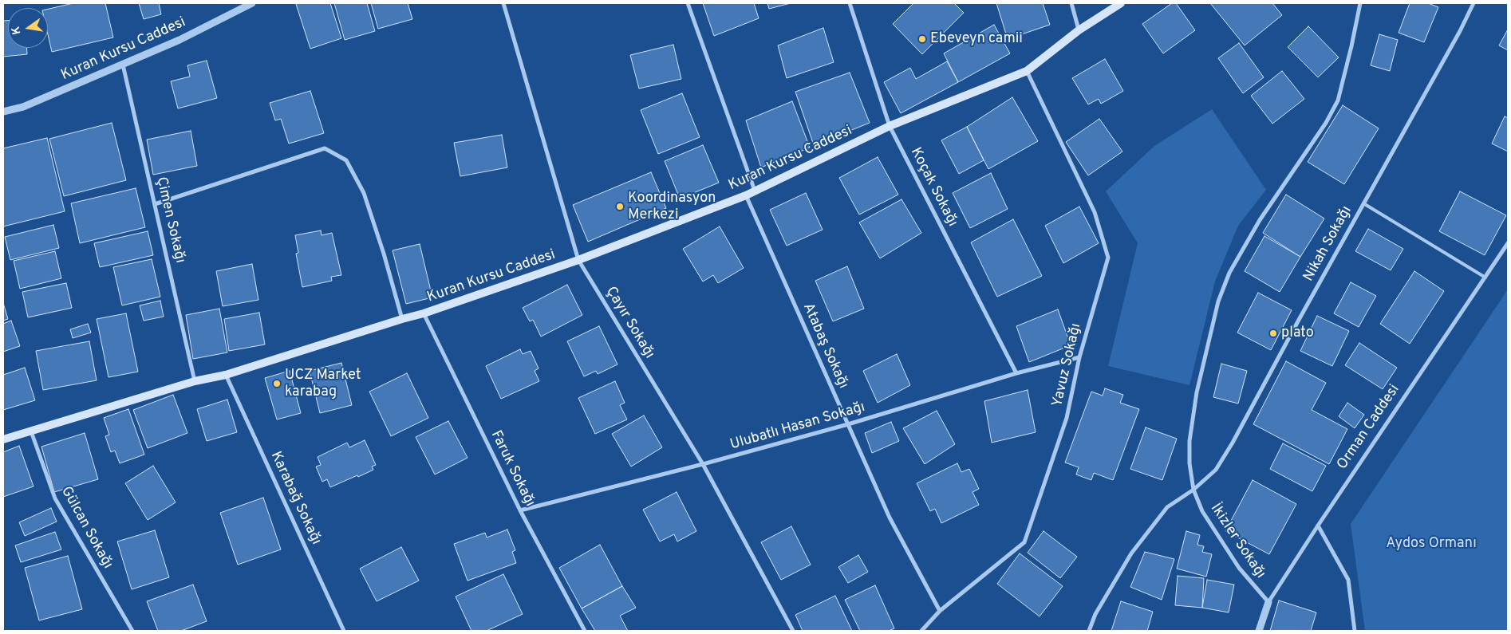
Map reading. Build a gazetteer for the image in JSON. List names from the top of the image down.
{
  "streets": {
    "main road": ["Kuran Kursu Caddesi"],
    "street": [
      "Koçak Sokağı",
      "Çimen Sokağı",
      "Nikah Sokağı",
      "Çayır Sokağı",
      "Atabaş Sokağı",
      "Yavuz Sokağı",
      "Ulubatlı Hasan Sokağı",
      "Orman Caddesi",
      "Faruk Sokağı",
      "Karabağ Sokağı",
      "Gülcan Sokağı",
      "İkizler Sokağı"
    ]
  },
  "crossings": [
    ["Kuran Kursu Caddesi", "Koçak Sokağı"],
    ["Kuran Kursu Caddesi", "Çimen Sokağı"],
    ["Kuran Kursu Caddesi", "Çayır Sokağı"],
    ["Kuran Kursu Caddesi", "Atabaş Sokağı"],
    ["Kuran Kursu Caddesi", "Yavuz Sokağı"],
    ["Kuran Kursu Caddesi", "Faruk Sokağı"],
    ["Kuran Kursu Caddesi", "Karabağ Sokağı"],
    ["Kuran Kursu Caddesi", "Gülcan Sokağı"],
    ["Koçak Sokağı", "Ulubatlı Hasan Sokağı"],
    ["Nikah Sokağı", "İkizler Sokağı"],
    ["Çayır Sokağı", "Ulubatlı Hasan Sokağı"],
    ["Atabaş Sokağı", "Yavuz Sokağı"],
    ["Atabaş Sokağı", "Ulubatlı Hasan Sokağı"],
    ["Yavuz Sokağı", "Ulubatlı Hasan Sokağı"],
    ["Ulubatlı Hasan Sokağı", "Faruk Sokağı"],
    ["Orman Caddesi", "İkizler Sokağı"]
  ],
  "parks": ["Aydos Ormanı"],
  "places": [
    "Ebeveyn camii",
    "Koordinasyon Merkezi",
    "plato",
    "UCZ Market karabag"
  ],
  "north": "left"
}
